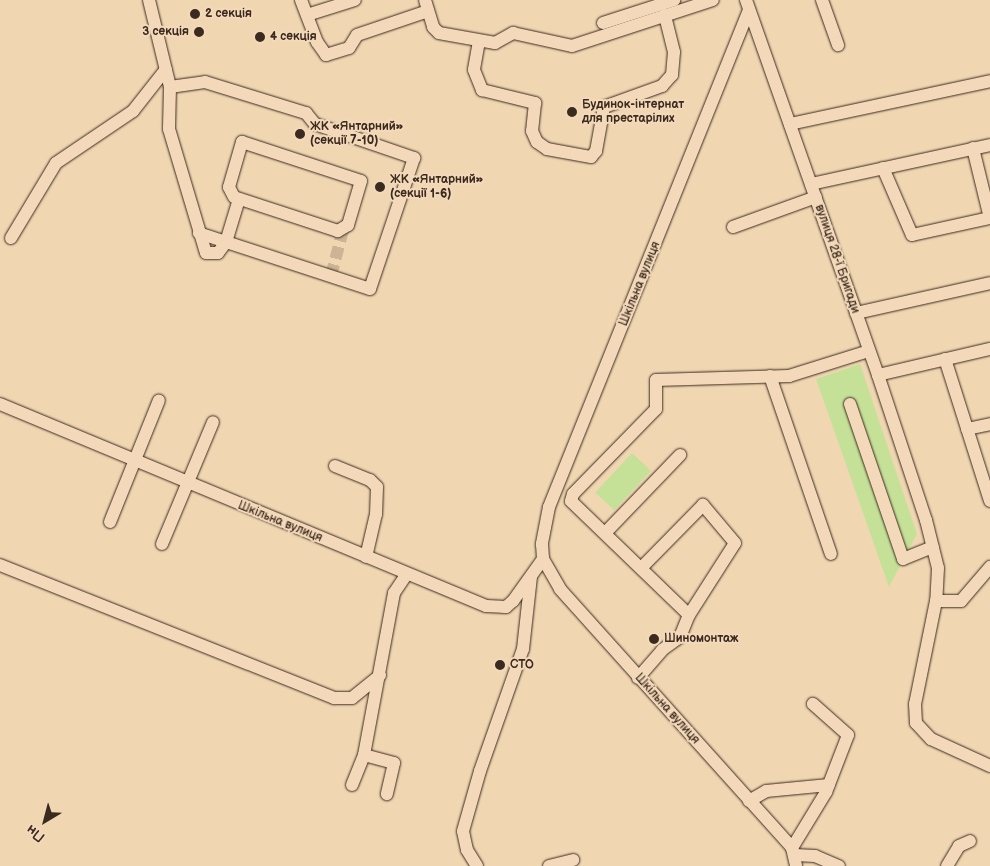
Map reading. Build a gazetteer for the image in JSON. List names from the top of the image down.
{
  "streets": {
    "street": ["вулиця 28-ї Бригади", "Шкільна вулиця"]
  },
  "crossings": [
    ["вулиця 28-ї Бригади", "Шкільна вулиця"]
  ],
  "places": [
    "2 секція",
    "3 секція",
    "4 секція",
    "Будинок-інтернат для престарілих",
    "ЖК «Янтарний» (секції 7-10)",
    "ЖК «Янтарний» (секції 1-6)",
    "Шиномонтаж",
    "СТО"
  ],
  "north": "bottom left"
}
